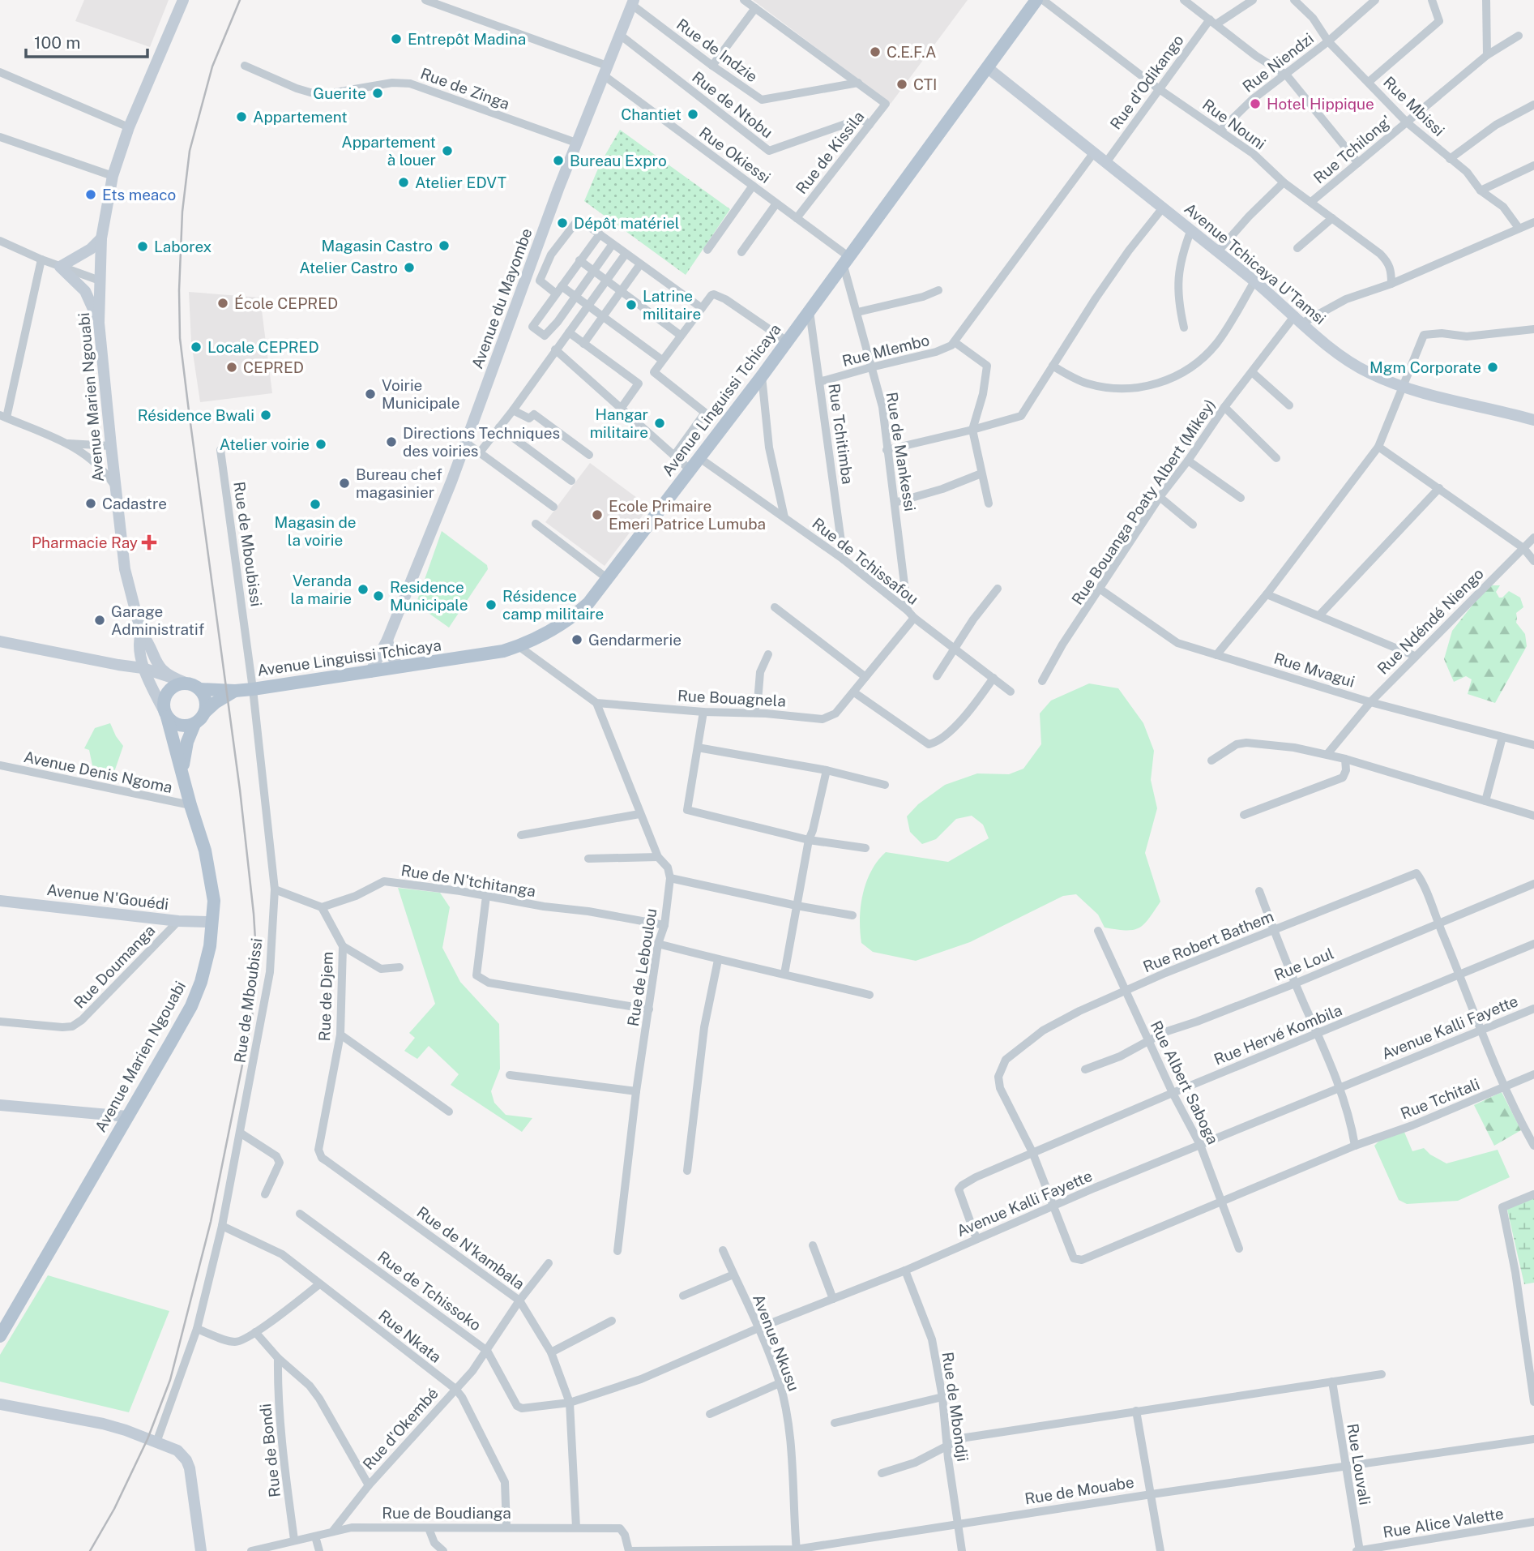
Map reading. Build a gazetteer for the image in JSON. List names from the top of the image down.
{
  "streets": {
    "main road": ["Avenue Marien Ngouabi", "Avenue Linguissi Tchicaya"],
    "street": [
      "Rue de Indzie",
      "Rue Niendzi",
      "Rue d'Odikango",
      "Rue de Zinga",
      "Rue de Ntobu",
      "Rue Mbissi",
      "Rue Nouni",
      "Rue Tchilong'",
      "Rue de Kissila",
      "Rue Okiessi",
      "Avenue Tchicaya U'Tamsi",
      "Avenue du Mayombe",
      "Rue Mlembo",
      "Rue Tchitimba",
      "Rue de Mankessi",
      "Rue Bouanga Poaty Albert (Mikey)",
      "Rue de Mboubissi",
      "Rue de Tchissafou",
      "Rue Ndéndé Niengo",
      "Rue Mvagui",
      "Rue Bouagnela",
      "Avenue Denis Ngoma",
      "Rue de N'tchitanga",
      "Avenue N'Gouédi",
      "Rue Robert Bathem",
      "Rue Loul",
      "Rue Doumanga",
      "Rue de Leboulou",
      "Rue de Djem",
      "Avenue Kalli Fayette",
      "Rue Hervé Kombila",
      "Rue Albert Saboga",
      "Rue Tchitali",
      "Rue de N'kambala",
      "Rue de Tchissoko",
      "Rue Nkata",
      "Avenue Nkusu",
      "Rue de Mbondji",
      "Rue d'Okembé",
      "Rue de Bondi",
      "Rue Louvali",
      "Rue de Mouabe",
      "Rue de Boudianga",
      "Rue Alice Valette"
    ]
  },
  "crossings": [
    ["Rue de Indzie", "Rue de Kissila"],
    ["Rue de Indzie", "Avenue du Mayombe"],
    ["Rue Niendzi", "Rue Mbissi"],
    ["Rue Niendzi", "Rue Nouni"],
    ["Rue d'Odikango", "Rue Nouni"],
    ["Rue d'Odikango", "Avenue Tchicaya U'Tamsi"],
    ["Rue de Zinga", "Avenue du Mayombe"],
    ["Rue de Ntobu", "Rue de Kissila"],
    ["Rue de Ntobu", "Avenue du Mayombe"],
    ["Rue Mbissi", "Rue Tchilong'"],
    ["Rue Nouni", "Rue Tchilong'"],
    ["Rue de Kissila", "Rue Okiessi"],
    ["Rue Okiessi", "Avenue du Mayombe"],
    ["Rue Okiessi", "Avenue Linguissi Tchicaya"],
    ["Rue Okiessi", "Rue de Mankessi"],
    ["Avenue Tchicaya U'Tamsi", "Rue Mlembo"],
    ["Avenue Tchicaya U'Tamsi", "Avenue Linguissi Tchicaya"],
    ["Avenue Tchicaya U'Tamsi", "Rue Bouanga Poaty Albert (Mikey)"],
    ["Avenue du Mayombe", "Avenue Linguissi Tchicaya"],
    ["Rue Mlembo", "Rue Tchitimba"],
    ["Rue Mlembo", "Rue de Mankessi"],
    ["Avenue Marien Ngouabi", "Avenue Denis Ngoma"],
    ["Avenue Marien Ngouabi", "Avenue N'Gouédi"],
    ["Avenue Linguissi Tchicaya", "Rue Tchitimba"],
    ["Avenue Linguissi Tchicaya", "Rue de Mankessi"],
    ["Avenue Linguissi Tchicaya", "Rue de Mboubissi"],
    ["Avenue Linguissi Tchicaya", "Rue de Tchissafou"],
    ["Rue Tchitimba", "Rue de Tchissafou"],
    ["Rue de Mankessi", "Rue de Tchissafou"],
    ["Rue Bouanga Poaty Albert (Mikey)", "Rue Mvagui"],
    ["Rue de Mboubissi", "Rue Nkata"],
    ["Rue de Tchissafou", "Rue Bouagnela"],
    ["Rue Ndéndé Niengo", "Rue Mvagui"],
    ["Rue de N'tchitanga", "Rue de Leboulou"],
    ["Rue de N'tchitanga", "Rue de Djem"],
    ["Avenue N'Gouédi", "Rue Doumanga"],
    ["Rue Robert Bathem", "Rue Loul"],
    ["Rue Robert Bathem", "Avenue Kalli Fayette"],
    ["Rue Robert Bathem", "Rue Hervé Kombila"],
    ["Rue Robert Bathem", "Rue Albert Saboga"],
    ["Rue Robert Bathem", "Rue Tchitali"],
    ["Rue Loul", "Rue Albert Saboga"],
    ["Rue de Djem", "Rue de N'kambala"],
    ["Avenue Kalli Fayette", "Rue Hervé Kombila"],
    ["Avenue Kalli Fayette", "Rue Albert Saboga"],
    ["Avenue Kalli Fayette", "Rue de N'kambala"],
    ["Avenue Kalli Fayette", "Rue de Tchissoko"],
    ["Avenue Kalli Fayette", "Avenue Nkusu"],
    ["Avenue Kalli Fayette", "Rue de Mbondji"],
    ["Rue Hervé Kombila", "Rue Albert Saboga"],
    ["Rue Albert Saboga", "Rue Tchitali"],
    ["Rue de N'kambala", "Rue d'Okembé"],
    ["Rue de N'kambala", "Rue de Boudianga"],
    ["Rue de Tchissoko", "Rue d'Okembé"],
    ["Rue Nkata", "Rue d'Okembé"],
    ["Rue Nkata", "Rue de Boudianga"],
    ["Avenue Nkusu", "Rue de Mouabe"],
    ["Rue de Mbondji", "Rue de Mouabe"],
    ["Rue d'Okembé", "Rue de Boudianga"],
    ["Rue de Bondi", "Rue de Boudianga"],
    ["Rue Louvali", "Rue de Mouabe"],
    ["Rue Louvali", "Rue Alice Valette"],
    ["Rue de Mouabe", "Rue de Boudianga"]
  ],
  "places": {
    "other": [
      "Entrepôt Madina",
      "C.E.F.A",
      "CTI",
      "Guerite",
      "Hotel Hippique",
      "Chantiet",
      "Appartement",
      "Appartement à louer",
      "Bureau Expro",
      "Atelier EDVT",
      "Ets meaco",
      "Dépôt matériel",
      "Magasin Castro",
      "Laborex",
      "Atelier Castro",
      "École CEPRED",
      "Latrine militaire",
      "Locale CEPRED",
      "CEPRED",
      "Mgm Corporate",
      "Voirie Municipale",
      "Résidence Bwali",
      "Hangar militaire",
      "Directions Techniques des voiries",
      "Atelier voirie",
      "Bureau chef magasinier",
      "Cadastre",
      "Magasin de la voirie",
      "Ecole Primaire Emeri Patrice Lumuba",
      "Veranda la mairie",
      "Residence Municipale",
      "Résidence camp militaire",
      "Garage Administratif",
      "Gendarmerie"
    ],
    "health": ["Pharmacie Ray"]
  },
  "scale_bar": "100 m"
}
